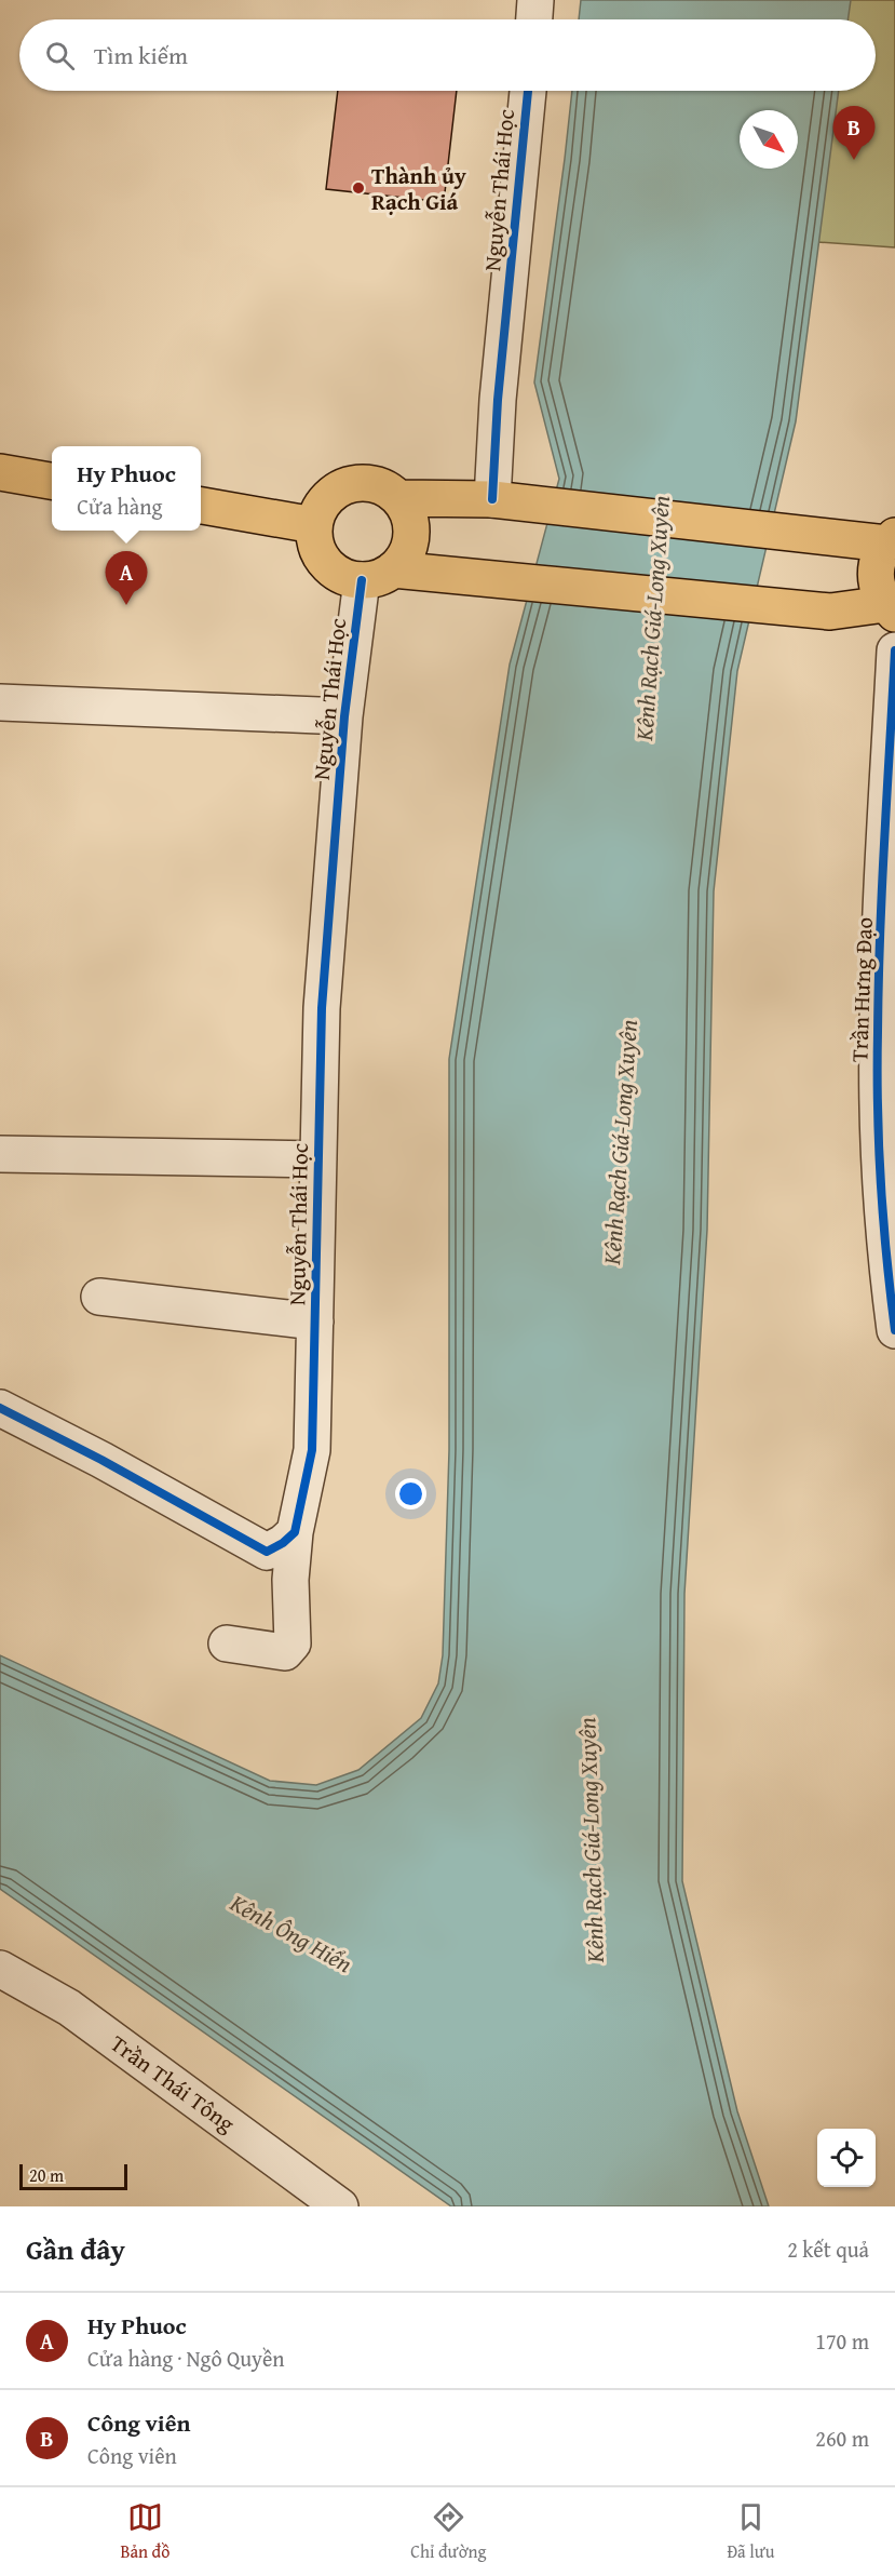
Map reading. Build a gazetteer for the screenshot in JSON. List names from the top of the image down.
{
  "streets": {
    "street": ["Nguyễn Thái Học", "Trần Hưng Đạo", "Trần Thái Tông"]
  },
  "water": ["Kênh Rạch Giá-Long Xuyên", "Kênh Ông Hiển"],
  "places": ["Thành ủy Rạch Giá"],
  "scale_bar": "20 m",
  "north": "bottom right",
  "page": {
    "search": "Tìm kiếm",
    "pins": ["B", "A"],
    "popup": ["Hy Phuoc", "Cửa hàng"],
    "scale": "20 m",
    "heading": ["Gần đây", "2 kết quả"],
    "list": [
      {
        "mark": "A",
        "name": "Hy Phuoc",
        "note": "Cửa hàng · Ngô Quyền",
        "value": "170 m"
      },
      {
        "mark": "B",
        "name": "Công viên",
        "note": "Công viên",
        "value": "260 m"
      }
    ],
    "nav": ["Bản đồ", "Chỉ đường", "Đã lưu"]
  }
}
